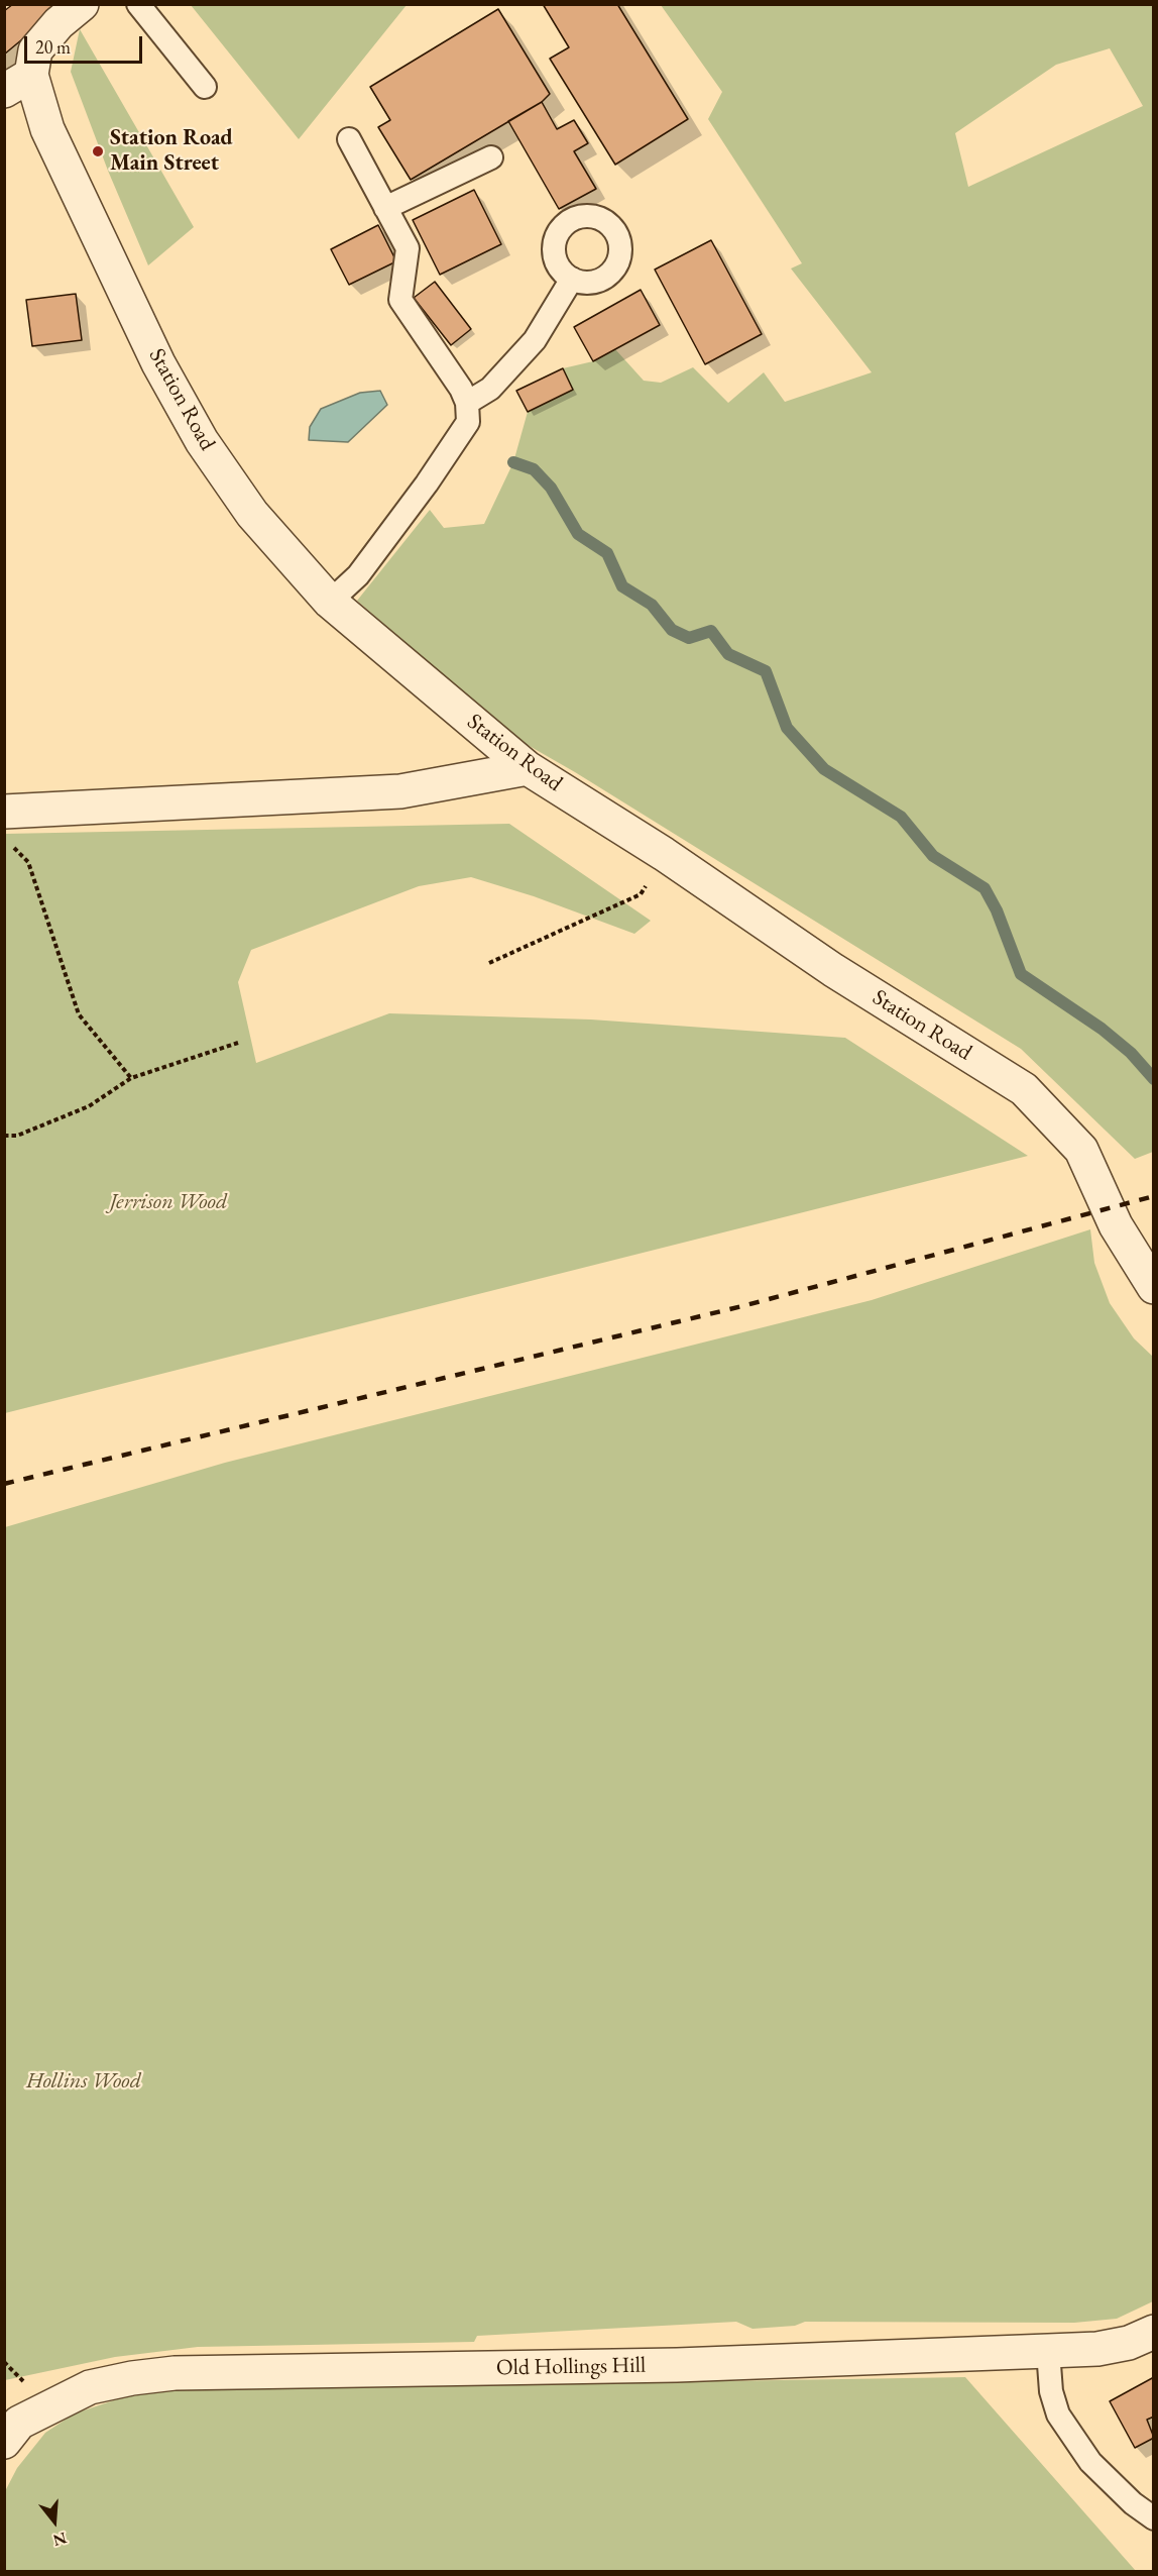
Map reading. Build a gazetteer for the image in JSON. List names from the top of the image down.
{
  "streets": {
    "street": ["Station Road", "Old Hollings Hill"]
  },
  "parks": ["Jerrison Wood", "Hollins Wood"],
  "places": ["Station Road Main Street"],
  "scale_bar": "20 m",
  "north": "bottom"
}
